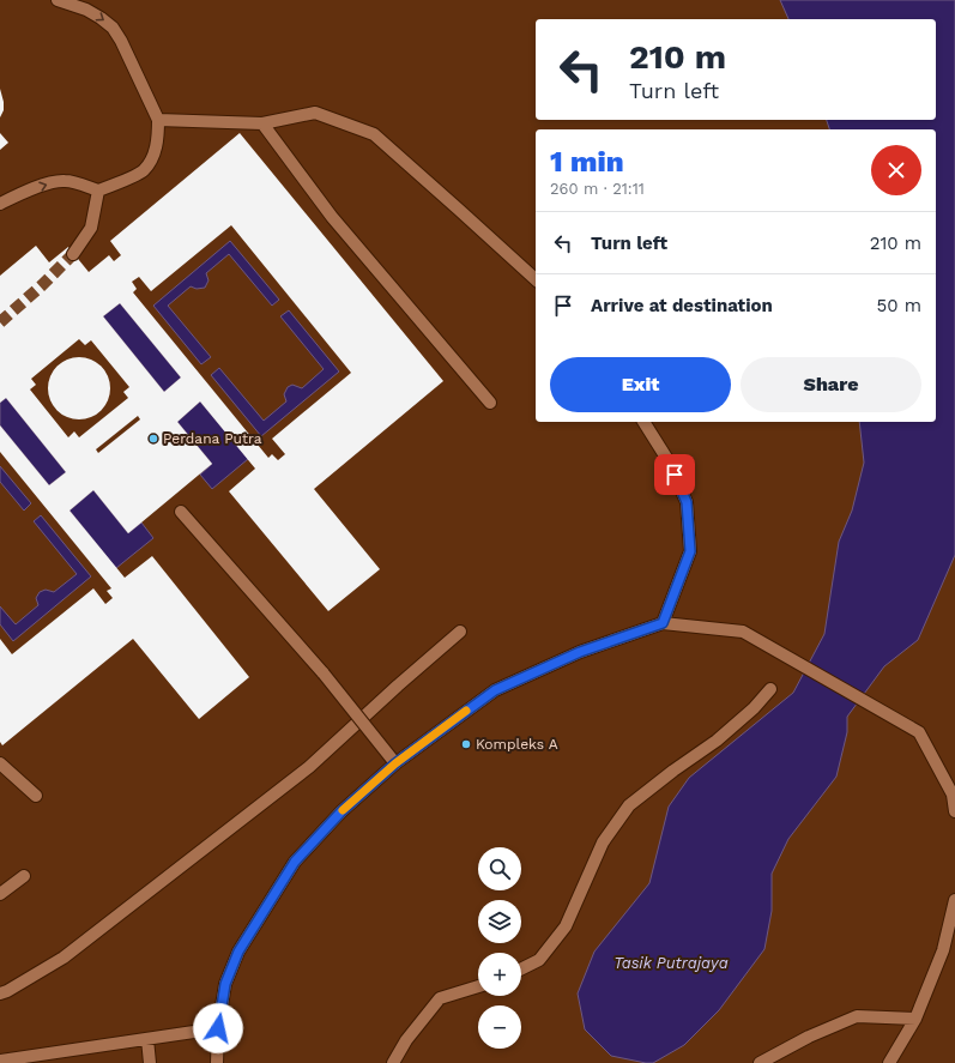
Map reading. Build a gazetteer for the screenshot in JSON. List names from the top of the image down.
{
  "water": ["Tasik Putrajaya"],
  "places": ["Perdana Putra", "Kompleks A"],
  "page": {
    "turn": ["210 m", "Turn left"],
    "heading": ["1 min", "260 m · 21:11"],
    "list": [
      {
        "name": "Turn left",
        "value": "210 m"
      },
      {
        "name": "Arrive at destination",
        "value": "50 m"
      }
    ],
    "buttons": ["Exit", "Share"],
    "map_buttons": ["+", "−"]
  }
}
